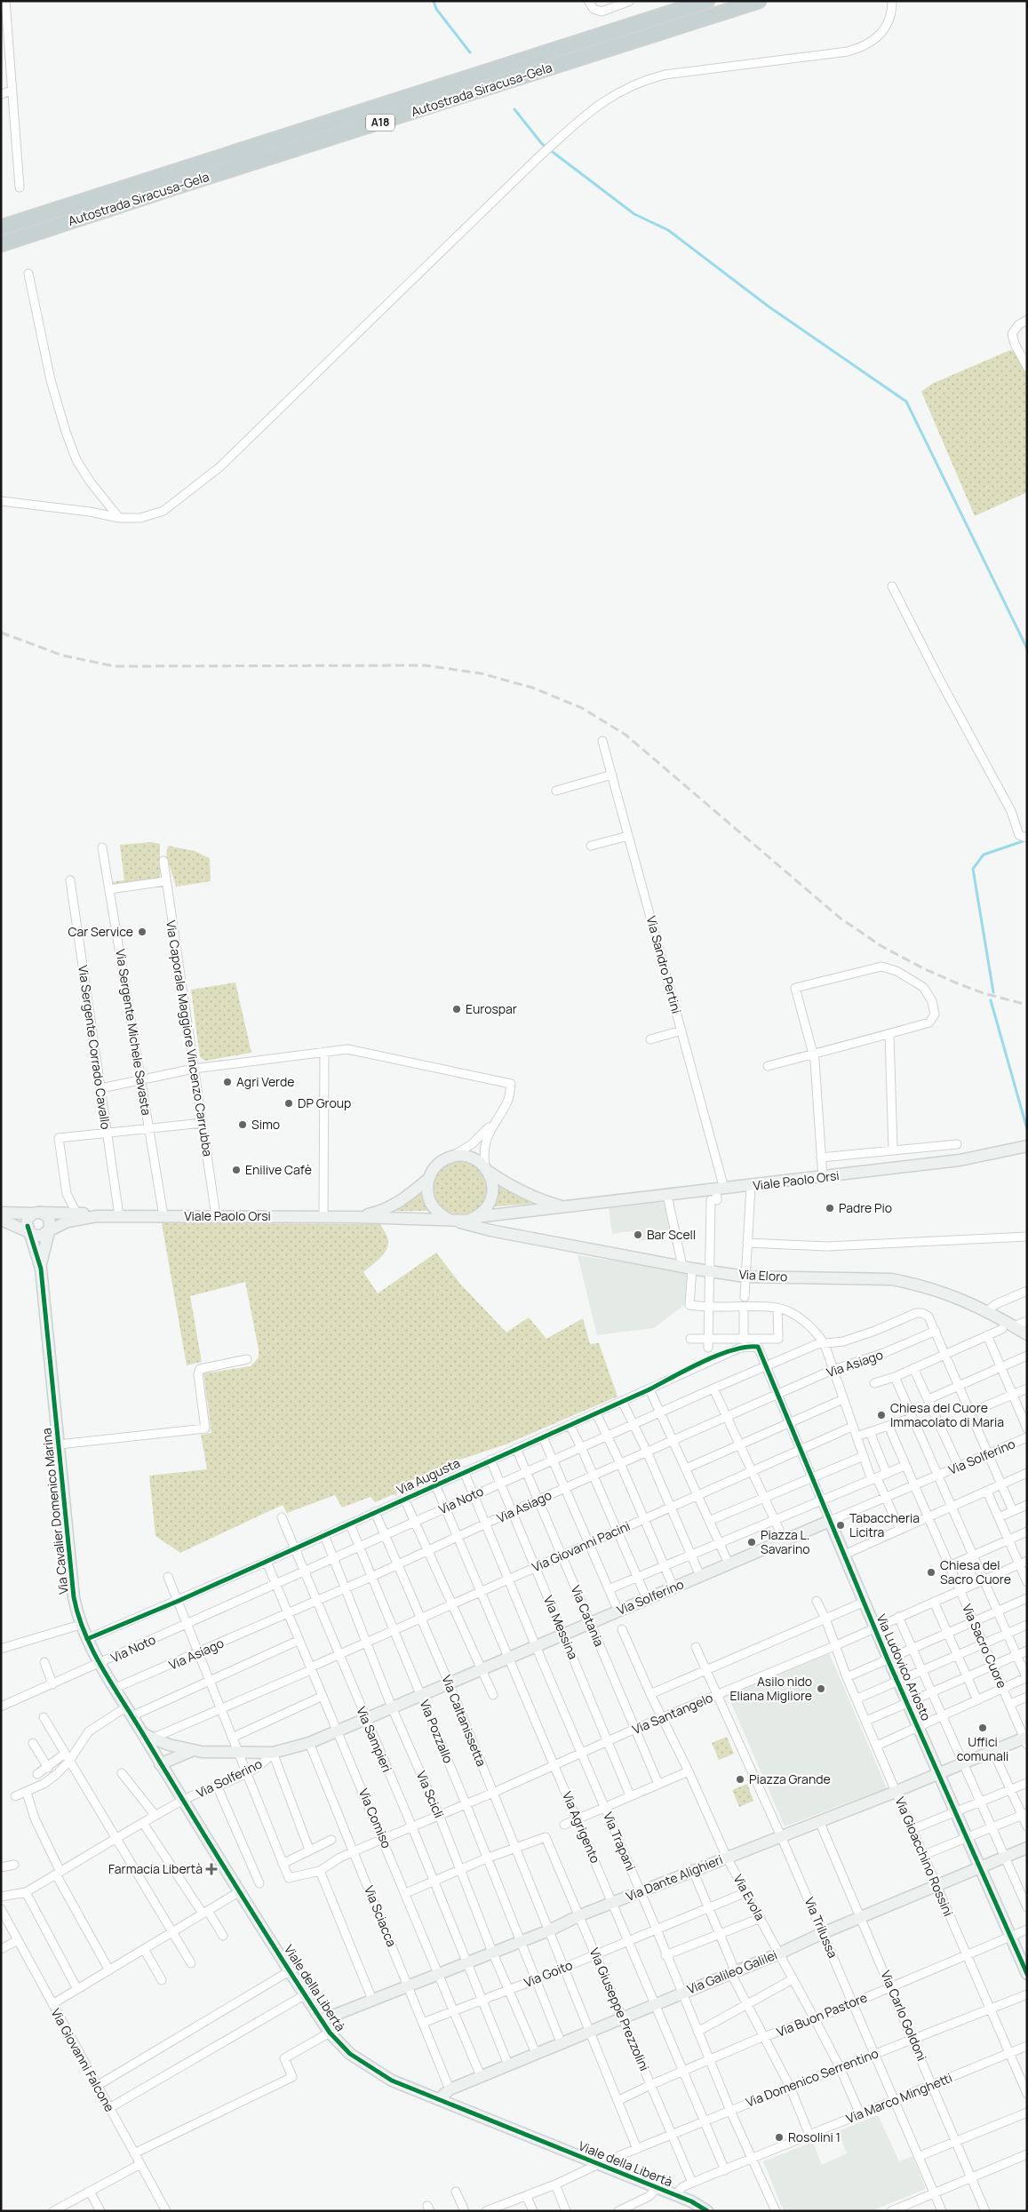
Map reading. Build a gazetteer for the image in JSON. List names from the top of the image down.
{
  "streets": {
    "highway": ["Autostrada Siracusa-Gela", "A18"],
    "street": [
      "Via Sandro Pertini",
      "Via Sergente Michele Savasta",
      "Via Caporale Maggiore Vincenzo Carrubba",
      "Via Sergente Corrado Cavallo",
      "Viale Paolo Orsi",
      "Via Eloro",
      "Via Asiago",
      "Via Solferino",
      "Via Augusta",
      "Via Noto",
      "Via Cavalier Domenico Marina",
      "Via Giovanni Pacini",
      "Via Catania",
      "Via Messina",
      "Via Sacro Cuore",
      "Via Ludovico Ariosto",
      "Via Santangelo",
      "Via Caltanissetta",
      "Via Pozzallo",
      "Via Sampieri",
      "Via Scicli",
      "Via Comiso",
      "Via Agrigento",
      "Via Trapani",
      "Via Gioacchino Rossini",
      "Via Dante Alighieri",
      "Via Evola",
      "Via Sciacca",
      "Via Trilussa",
      "Via Galileo Galilei",
      "Via Goito",
      "Viale della Libertà",
      "Via Giuseppe Prezzolini",
      "Via Buon Pastore",
      "Via Carlo Goldoni",
      "Via Giovanni Falcone",
      "Via Domenico Serrentino",
      "Via Marco Minghetti"
    ]
  },
  "crossings": [
    ["Via Sandro Pertini", "Viale Paolo Orsi"],
    ["Via Sandro Pertini", "Via Eloro"],
    ["Via Sergente Michele Savasta", "Viale Paolo Orsi"],
    ["Via Caporale Maggiore Vincenzo Carrubba", "Viale Paolo Orsi"],
    ["Via Sergente Corrado Cavallo", "Viale Paolo Orsi"],
    ["Viale Paolo Orsi", "Via Eloro"],
    ["Via Asiago", "Via Noto"],
    ["Via Asiago", "Via Cavalier Domenico Marina"],
    ["Via Asiago", "Via Catania"],
    ["Via Asiago", "Via Messina"],
    ["Via Asiago", "Via Ludovico Ariosto"],
    ["Via Asiago", "Via Caltanissetta"],
    ["Via Asiago", "Via Pozzallo"],
    ["Via Asiago", "Via Sampieri"],
    ["Via Asiago", "Via Scicli"],
    ["Via Asiago", "Via Comiso"],
    ["Via Asiago", "Via Agrigento"],
    ["Via Asiago", "Via Trapani"],
    ["Via Solferino", "Via Cavalier Domenico Marina"],
    ["Via Solferino", "Via Giovanni Pacini"],
    ["Via Solferino", "Via Catania"],
    ["Via Solferino", "Via Messina"],
    ["Via Solferino", "Via Sacro Cuore"],
    ["Via Solferino", "Via Ludovico Ariosto"],
    ["Via Solferino", "Via Caltanissetta"],
    ["Via Solferino", "Via Pozzallo"],
    ["Via Solferino", "Via Sampieri"],
    ["Via Solferino", "Via Scicli"],
    ["Via Solferino", "Via Comiso"],
    ["Via Solferino", "Via Agrigento"],
    ["Via Solferino", "Via Trapani"],
    ["Via Solferino", "Via Sciacca"],
    ["Via Solferino", "Viale della Libertà"],
    ["Via Augusta", "Via Noto"],
    ["Via Augusta", "Via Cavalier Domenico Marina"],
    ["Via Augusta", "Via Catania"],
    ["Via Augusta", "Via Messina"],
    ["Via Augusta", "Via Ludovico Ariosto"],
    ["Via Augusta", "Via Caltanissetta"],
    ["Via Augusta", "Via Pozzallo"],
    ["Via Augusta", "Via Sampieri"],
    ["Via Augusta", "Via Scicli"],
    ["Via Augusta", "Via Comiso"],
    ["Via Augusta", "Via Agrigento"],
    ["Via Augusta", "Via Trapani"],
    ["Via Noto", "Via Cavalier Domenico Marina"],
    ["Via Noto", "Via Catania"],
    ["Via Noto", "Via Messina"],
    ["Via Noto", "Via Ludovico Ariosto"],
    ["Via Noto", "Via Caltanissetta"],
    ["Via Noto", "Via Pozzallo"],
    ["Via Noto", "Via Sampieri"],
    ["Via Noto", "Via Scicli"],
    ["Via Noto", "Via Comiso"],
    ["Via Noto", "Via Agrigento"],
    ["Via Noto", "Via Trapani"],
    ["Via Cavalier Domenico Marina", "Via Giovanni Pacini"],
    ["Via Cavalier Domenico Marina", "Viale della Libertà"],
    ["Via Giovanni Pacini", "Via Catania"],
    ["Via Giovanni Pacini", "Via Messina"],
    ["Via Giovanni Pacini", "Via Ludovico Ariosto"],
    ["Via Giovanni Pacini", "Via Caltanissetta"],
    ["Via Giovanni Pacini", "Via Pozzallo"],
    ["Via Giovanni Pacini", "Via Sampieri"],
    ["Via Giovanni Pacini", "Via Scicli"],
    ["Via Giovanni Pacini", "Via Comiso"],
    ["Via Giovanni Pacini", "Via Agrigento"],
    ["Via Giovanni Pacini", "Via Trapani"],
    ["Via Giovanni Pacini", "Viale della Libertà"],
    ["Via Catania", "Via Santangelo"],
    ["Via Messina", "Via Santangelo"],
    ["Via Sacro Cuore", "Via Santangelo"],
    ["Via Sacro Cuore", "Via Dante Alighieri"],
    ["Via Ludovico Ariosto", "Via Santangelo"],
    ["Via Ludovico Ariosto", "Via Dante Alighieri"],
    ["Via Ludovico Ariosto", "Via Galileo Galilei"],
    ["Via Ludovico Ariosto", "Via Buon Pastore"],
    ["Via Santangelo", "Via Caltanissetta"],
    ["Via Santangelo", "Via Pozzallo"],
    ["Via Santangelo", "Via Sampieri"],
    ["Via Santangelo", "Via Scicli"],
    ["Via Santangelo", "Via Comiso"],
    ["Via Santangelo", "Via Agrigento"],
    ["Via Santangelo", "Via Trapani"],
    ["Via Santangelo", "Via Gioacchino Rossini"],
    ["Via Santangelo", "Via Evola"],
    ["Via Santangelo", "Via Sciacca"],
    ["Via Santangelo", "Via Trilussa"],
    ["Via Caltanissetta", "Via Dante Alighieri"],
    ["Via Caltanissetta", "Via Galileo Galilei"],
    ["Via Caltanissetta", "Via Goito"],
    ["Via Caltanissetta", "Via Giuseppe Prezzolini"],
    ["Via Caltanissetta", "Via Buon Pastore"],
    ["Via Caltanissetta", "Via Domenico Serrentino"],
    ["Via Pozzallo", "Via Dante Alighieri"],
    ["Via Pozzallo", "Via Galileo Galilei"],
    ["Via Pozzallo", "Via Goito"],
    ["Via Sampieri", "Via Dante Alighieri"],
    ["Via Sampieri", "Via Galileo Galilei"],
    ["Via Sampieri", "Via Goito"],
    ["Via Scicli", "Via Dante Alighieri"],
    ["Via Scicli", "Via Galileo Galilei"],
    ["Via Scicli", "Via Goito"],
    ["Via Comiso", "Via Dante Alighieri"],
    ["Via Comiso", "Via Galileo Galilei"],
    ["Via Comiso", "Via Goito"],
    ["Via Agrigento", "Via Dante Alighieri"],
    ["Via Agrigento", "Via Galileo Galilei"],
    ["Via Agrigento", "Via Goito"],
    ["Via Agrigento", "Via Buon Pastore"],
    ["Via Agrigento", "Via Domenico Serrentino"],
    ["Via Agrigento", "Via Marco Minghetti"],
    ["Via Trapani", "Via Dante Alighieri"],
    ["Via Trapani", "Via Galileo Galilei"],
    ["Via Trapani", "Via Goito"],
    ["Via Trapani", "Via Buon Pastore"],
    ["Via Trapani", "Via Domenico Serrentino"],
    ["Via Trapani", "Via Marco Minghetti"],
    ["Via Gioacchino Rossini", "Via Dante Alighieri"],
    ["Via Gioacchino Rossini", "Via Galileo Galilei"],
    ["Via Gioacchino Rossini", "Via Buon Pastore"],
    ["Via Gioacchino Rossini", "Via Domenico Serrentino"],
    ["Via Gioacchino Rossini", "Via Marco Minghetti"],
    ["Via Dante Alighieri", "Via Evola"],
    ["Via Dante Alighieri", "Via Sciacca"],
    ["Via Dante Alighieri", "Via Trilussa"],
    ["Via Dante Alighieri", "Viale della Libertà"],
    ["Via Dante Alighieri", "Via Giuseppe Prezzolini"],
    ["Via Dante Alighieri", "Via Carlo Goldoni"],
    ["Via Evola", "Via Galileo Galilei"],
    ["Via Evola", "Via Goito"],
    ["Via Evola", "Via Buon Pastore"],
    ["Via Evola", "Via Domenico Serrentino"],
    ["Via Evola", "Via Marco Minghetti"],
    ["Via Sciacca", "Via Galileo Galilei"],
    ["Via Sciacca", "Via Goito"],
    ["Via Trilussa", "Via Galileo Galilei"],
    ["Via Trilussa", "Via Buon Pastore"],
    ["Via Trilussa", "Via Domenico Serrentino"],
    ["Via Trilussa", "Via Marco Minghetti"],
    ["Via Galileo Galilei", "Viale della Libertà"],
    ["Via Galileo Galilei", "Via Giuseppe Prezzolini"],
    ["Via Galileo Galilei", "Via Carlo Goldoni"],
    ["Via Goito", "Via Giuseppe Prezzolini"],
    ["Viale della Libertà", "Via Domenico Serrentino"],
    ["Viale della Libertà", "Via Marco Minghetti"],
    ["Via Giuseppe Prezzolini", "Via Buon Pastore"],
    ["Via Giuseppe Prezzolini", "Via Domenico Serrentino"],
    ["Via Giuseppe Prezzolini", "Via Marco Minghetti"],
    ["Via Buon Pastore", "Via Carlo Goldoni"],
    ["Via Carlo Goldoni", "Via Domenico Serrentino"],
    ["Via Carlo Goldoni", "Via Marco Minghetti"]
  ],
  "places": {
    "other": [
      "Car Service",
      "Eurospar",
      "Agri Verde",
      "DP Group",
      "Simo",
      "Enilive Cafè",
      "Padre Pio",
      "Bar Scell",
      "Chiesa del Cuore Immacolato di Maria",
      "Tabaccheria Licitra",
      "Piazza L. Savarino",
      "Chiesa del Sacro Cuore",
      "Asilo nido Eliana Migliore",
      "Uffici comunali",
      "Piazza Grande",
      "Rosolini 1"
    ],
    "health": ["Farmacia Libertà"]
  }
}
